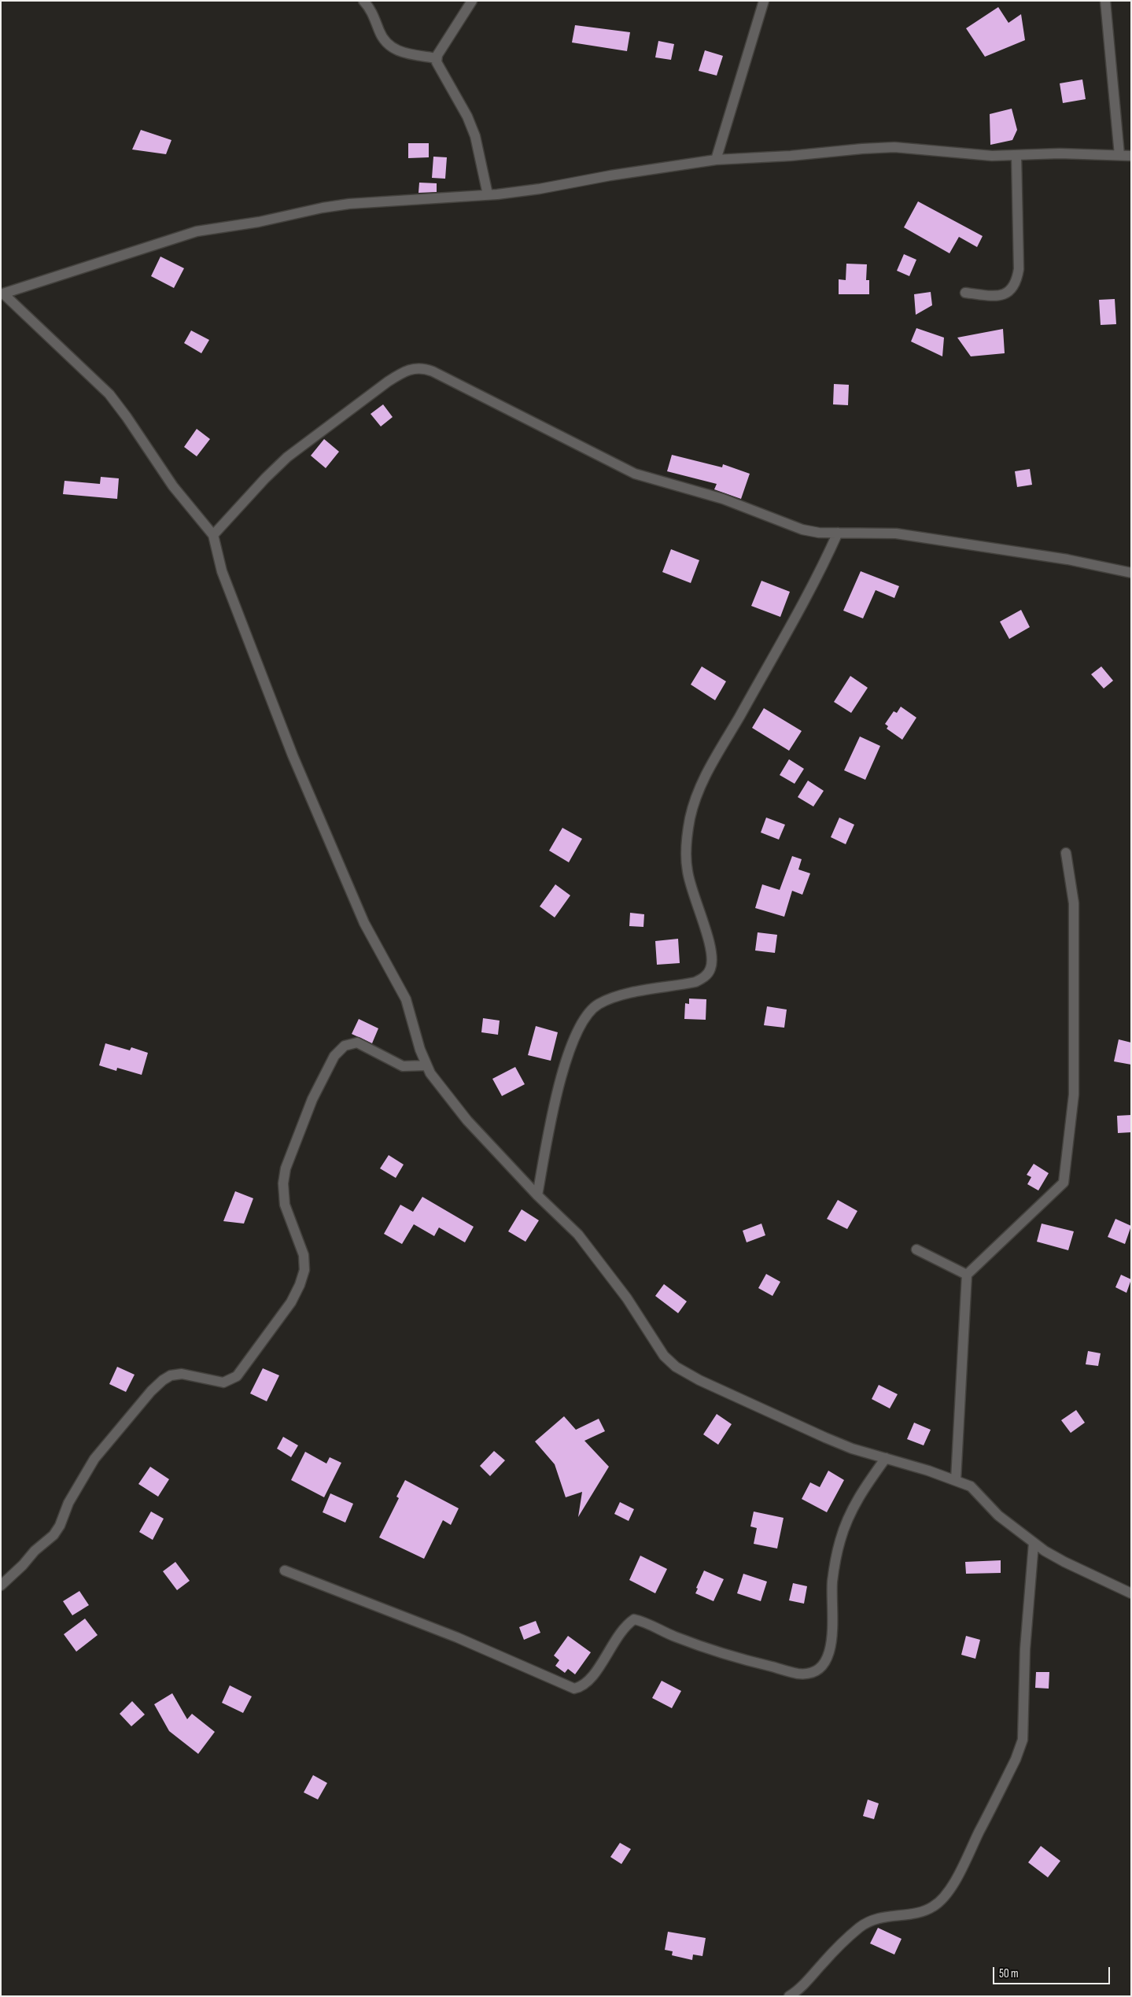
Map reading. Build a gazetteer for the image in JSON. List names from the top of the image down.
{
  "scale_bar": "50 m"
}
